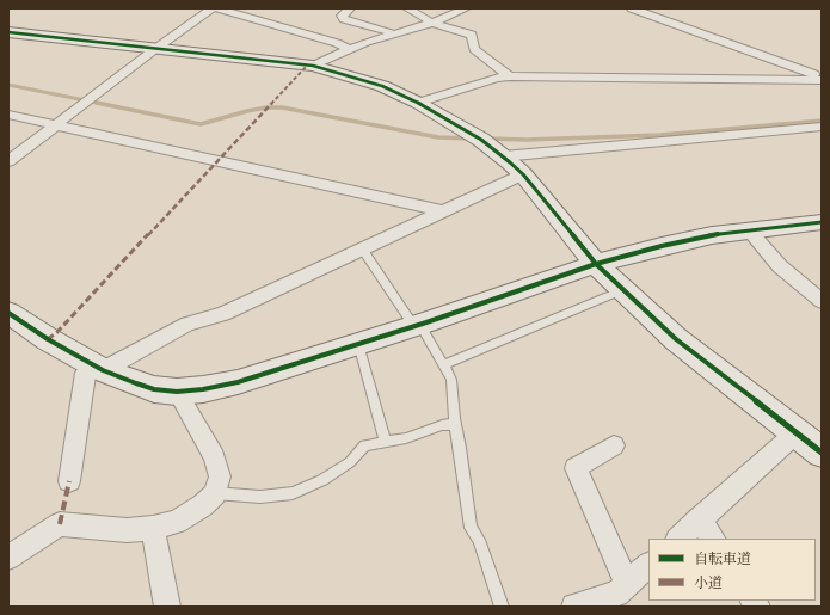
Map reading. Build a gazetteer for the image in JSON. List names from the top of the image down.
{
  "legend": ["自転車道", "小道"]
}
